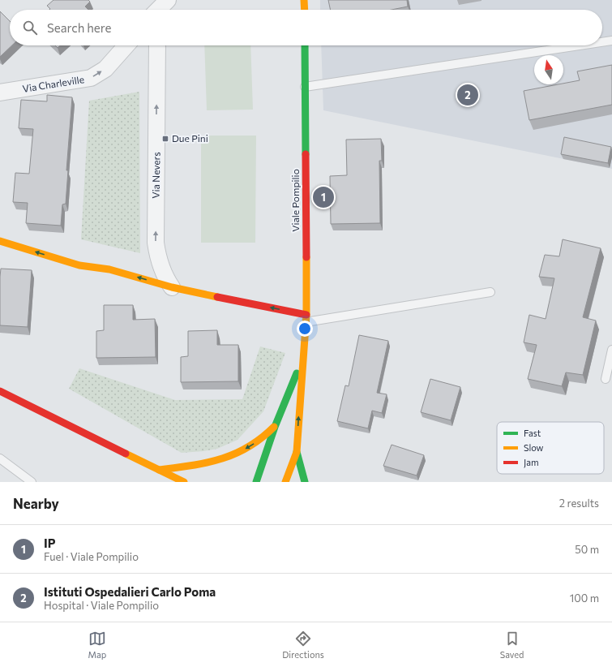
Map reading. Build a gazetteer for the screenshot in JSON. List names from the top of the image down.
{
  "streets": {
    "street": ["Via Charleville", "Via Nevers", "Viale Pompilio"]
  },
  "one_way": ["Via Charleville", "Via Nevers"],
  "places": {
    "transit": ["Due Pini"]
  },
  "legend": ["Fast", "Slow", "Jam"],
  "north": "top",
  "page": {
    "search": "Search here",
    "pins": ["2", "1"],
    "heading": ["Nearby", "2 results"],
    "list": [
      {
        "mark": "1",
        "name": "IP",
        "note": "Fuel · Viale Pompilio",
        "value": "50 m"
      },
      {
        "mark": "2",
        "name": "Istituti Ospedalieri Carlo Poma",
        "note": "Hospital · Viale Pompilio",
        "value": "100 m"
      }
    ],
    "nav": ["Map", "Directions", "Saved"]
  }
}
